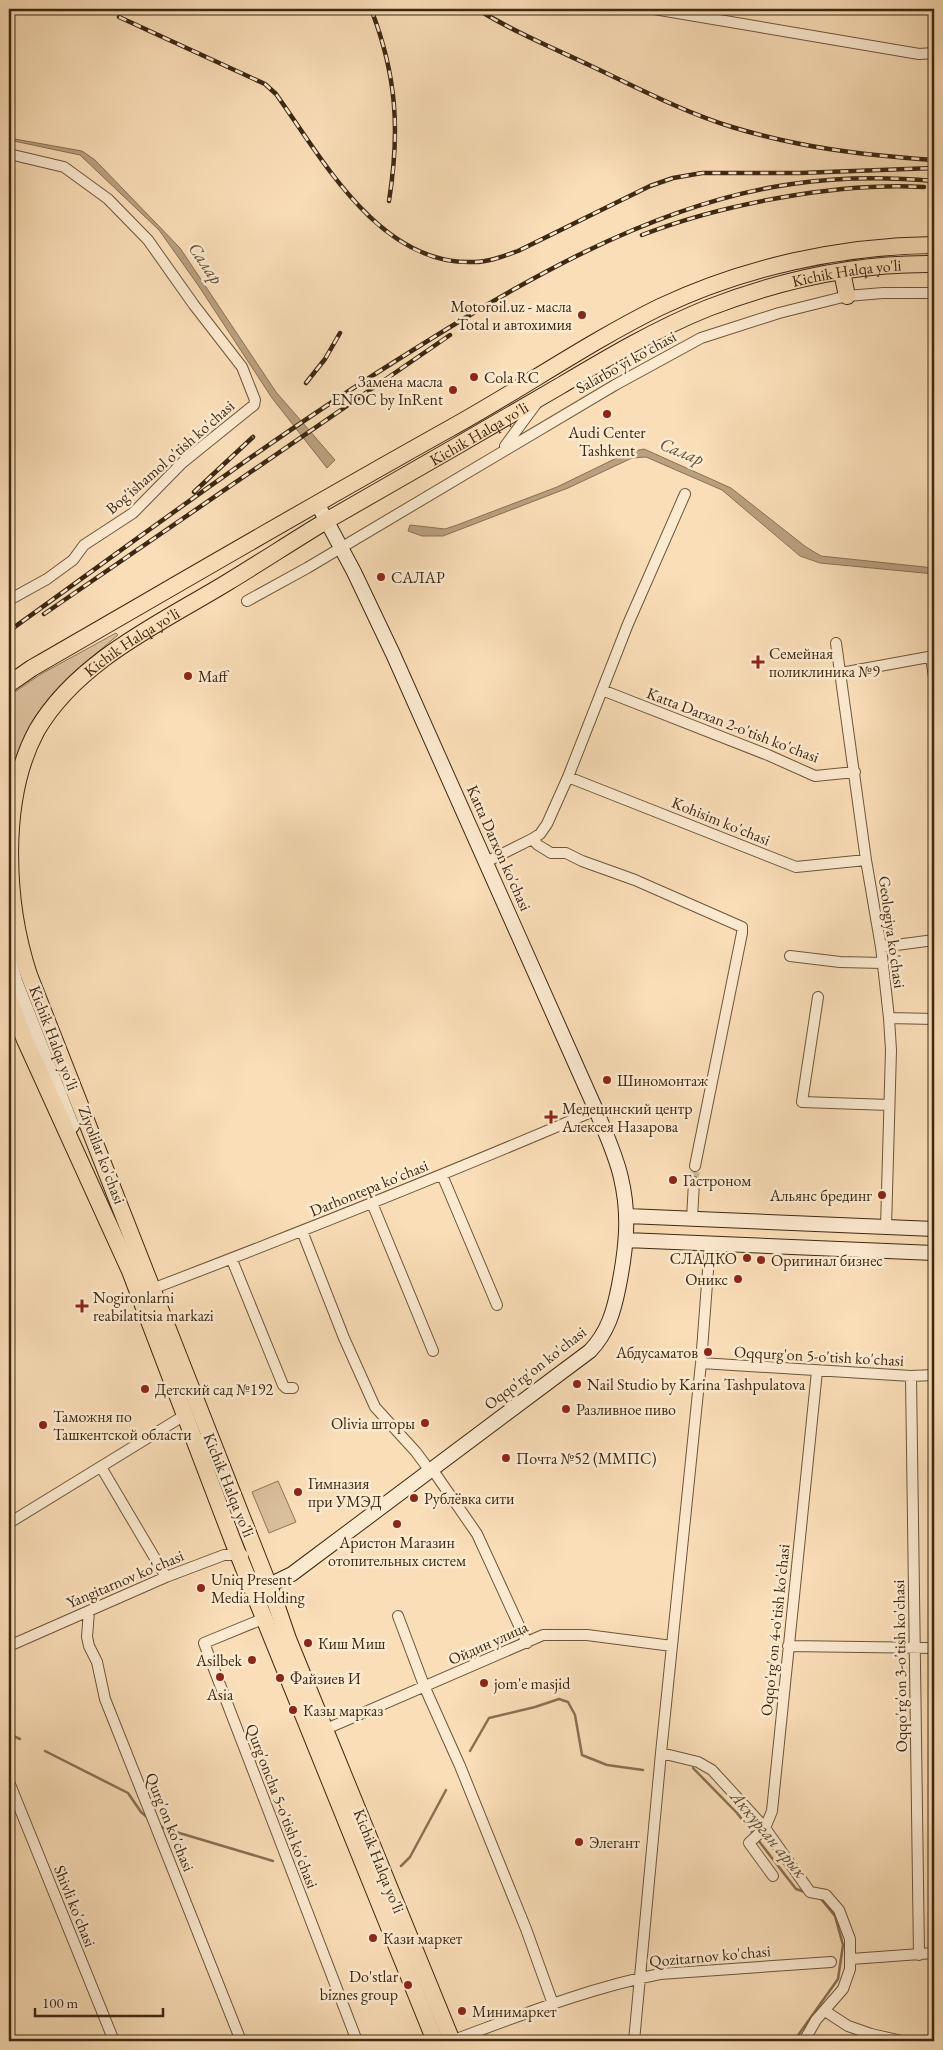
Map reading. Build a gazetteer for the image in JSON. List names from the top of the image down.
{
  "streets": {
    "highway": ["Kichik Halqa yo'li"],
    "main road": ["Katta Darxon ko'chasi", "Ziyolilar ko'chasi", "Oqqo'rg'on ko'chasi"],
    "street": [
      "Salarbo'yi ko'chasi",
      "Bog'ishamol o'tish ko'chasi",
      "Katta Darxan 2-o'tish ko'chasi",
      "Kohisim ko'chasi",
      "Geologiya ko'chasi",
      "Darhontepa ko'chasi",
      "Oqqurg'on 5-o'tish ko'chasi",
      "Yangitarnov ko'chasi",
      "Oqqo'rg'on 4-o'tish ko'chasi",
      "Ойдин улица",
      "Oqqo'rg'on 3-o'tish ko'chasi",
      "Qurg'oncha 5-o'tish ko'chasi",
      "Qurg'on ko'chasi",
      "Shivli ko'chasi",
      "Qozitarnov ko'chasi"
    ]
  },
  "crossings": [
    ["Kichik Halqa yo'li", "Katta Darxon ko'chasi"],
    ["Kichik Halqa yo'li", "Ziyolilar ko'chasi"],
    ["Kichik Halqa yo'li", "Darhontepa ko'chasi"],
    ["Kichik Halqa yo'li", "Oqqo'rg'on ko'chasi"],
    ["Kichik Halqa yo'li", "Yangitarnov ko'chasi"],
    ["Kichik Halqa yo'li", "Ойдин улица"],
    ["Kichik Halqa yo'li", "Qurg'oncha 5-o'tish ko'chasi"],
    ["Kichik Halqa yo'li", "Qozitarnov ko'chasi"],
    ["Salarbo'yi ko'chasi", "Katta Darxon ko'chasi"],
    ["Katta Darxan 2-o'tish ko'chasi", "Geologiya ko'chasi"],
    ["Kohisim ko'chasi", "Geologiya ko'chasi"],
    ["Katta Darxon ko'chasi", "Darhontepa ko'chasi"],
    ["Katta Darxon ko'chasi", "Oqqo'rg'on ko'chasi"],
    ["Oqqurg'on 5-o'tish ko'chasi", "Oqqo'rg'on 4-o'tish ko'chasi"],
    ["Oqqurg'on 5-o'tish ko'chasi", "Oqqo'rg'on 3-o'tish ko'chasi"],
    ["Yangitarnov ko'chasi", "Qurg'on ko'chasi"]
  ],
  "water": ["Салар", "Аккурган арык"],
  "places": {
    "other": [
      "Motoroil.uz - масла Total и автохимия",
      "Cola RC",
      "Замена масла ENOC by InRent",
      "Audi Center Tashkent",
      "САЛАР",
      "Maff",
      "Шиномонтаж",
      "Гастроном",
      "Альянс брединг",
      "СЛАДКО",
      "Оригинал бизнес",
      "Оникс",
      "Абдусаматов",
      "Nail Studio by Karina Tashpulatova",
      "Детский сад №192",
      "Разливное пиво",
      "Olivia шторы",
      "Таможня по Ташкентской области",
      "Почта №52 (ММПС)",
      "Гимназия при УМЭД",
      "Рублёвка сити",
      "Аристон Магазин отопительных систем",
      "Uniq Present Media Holding",
      "Киш Миш",
      "Asilbek",
      "Asia",
      "Файзиев И",
      "jom'e masjid",
      "Казы марказ",
      "Элегант",
      "Кази маркет",
      "Do'stlar biznes group",
      "Минимаркет"
    ],
    "health": ["Семейная поликлиника №9", "Медецинский центр Алексея Назарова", "Nogironlarni reabilatitsia markazi"]
  },
  "scale_bar": "100 m"
}
